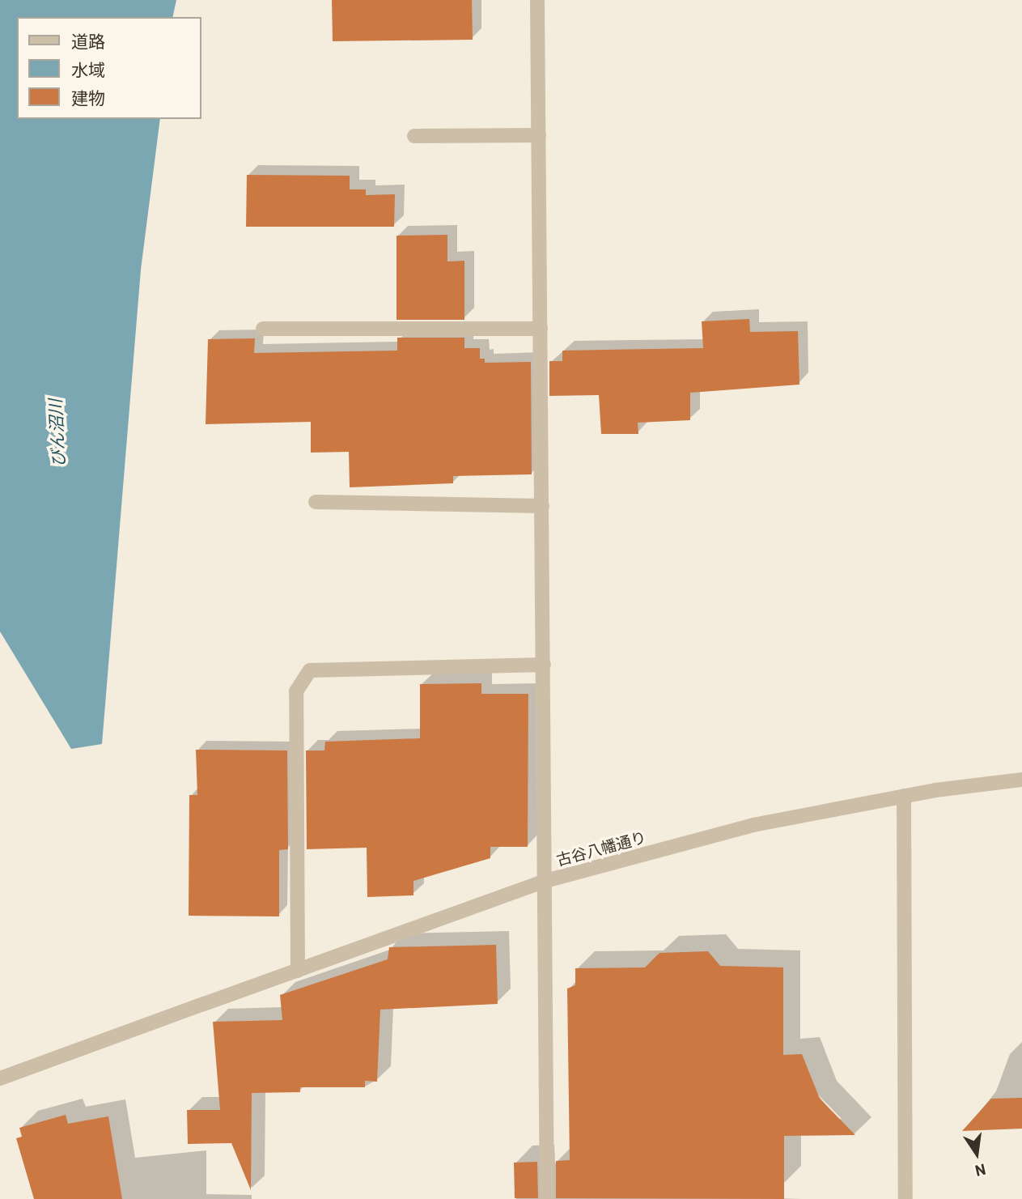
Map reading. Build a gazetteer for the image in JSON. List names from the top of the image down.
{
  "streets": {
    "street": ["古谷八幡通り"]
  },
  "water": ["びん沼川"],
  "legend": ["道路", "水域", "建物"],
  "north": "bottom"
}
